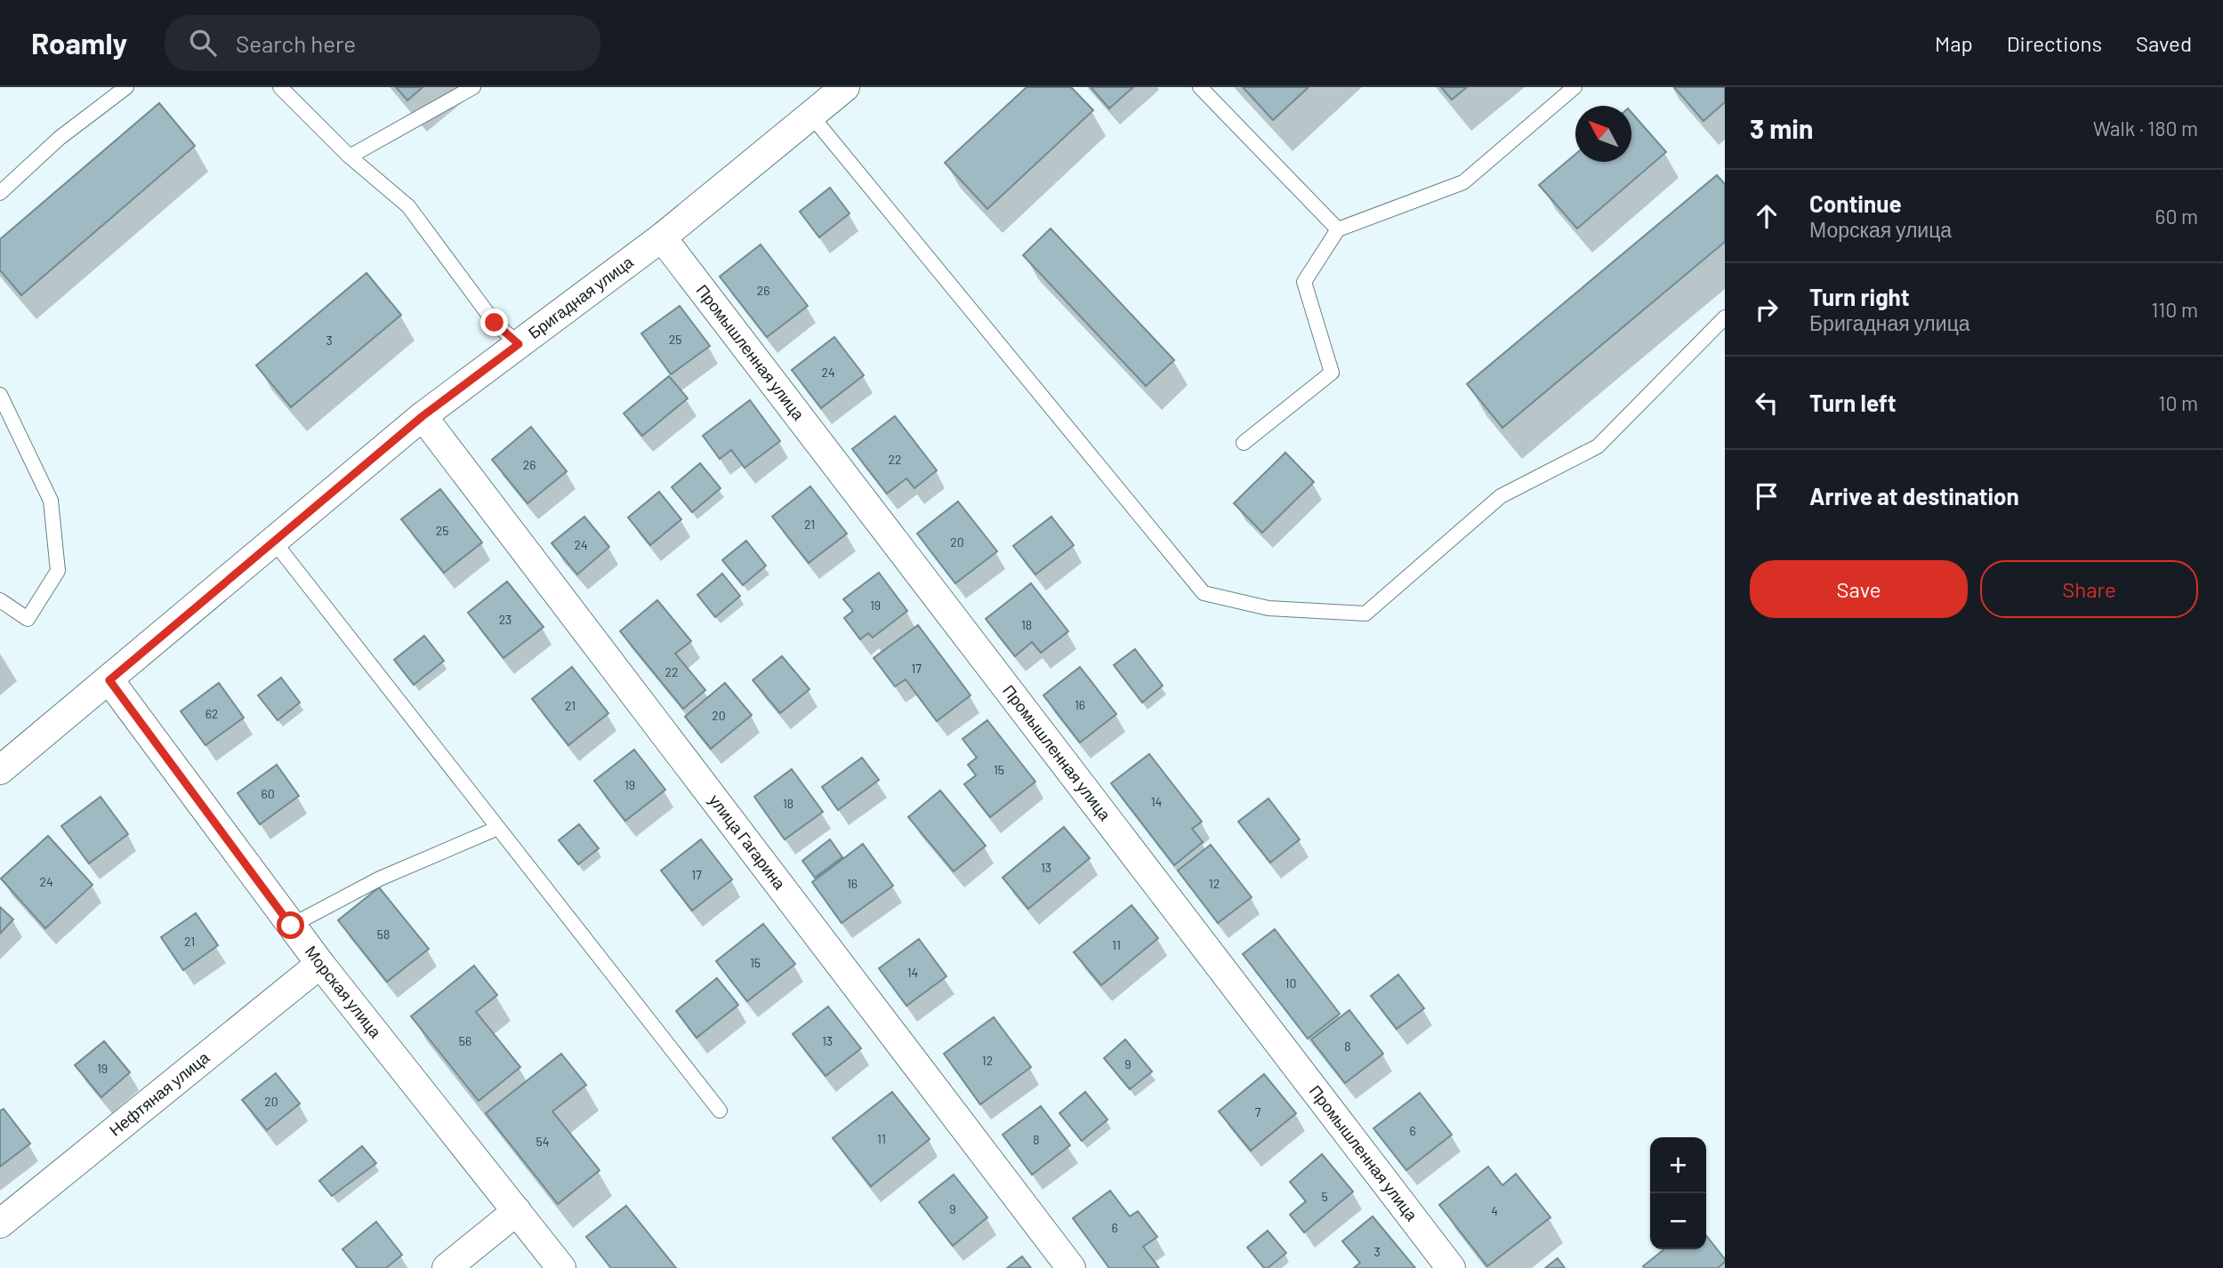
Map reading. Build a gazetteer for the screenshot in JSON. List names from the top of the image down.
{
  "streets": {
    "street": [
      "Бригадная улица",
      "Промышленная улица",
      "улица Гагарина",
      "Морская улица",
      "Нефтяная улица"
    ]
  },
  "crossings": [
    ["Бригадная улица", "Промышленная улица"],
    ["Бригадная улица", "улица Гагарина"],
    ["Бригадная улица", "Морская улица"],
    ["Морская улица", "Нефтяная улица"]
  ],
  "house_numbers": [
    "26",
    "25",
    "3",
    "24",
    "22",
    "26",
    "21",
    "25",
    "20",
    "24",
    "19",
    "23",
    "18",
    "17",
    "22",
    "16",
    "21",
    "62",
    "20",
    "15",
    "19",
    "60",
    "14",
    "18",
    "13",
    "17",
    "24",
    "16",
    "12",
    "58",
    "21",
    "11",
    "15",
    "14",
    "10",
    "56",
    "13",
    "8",
    "12",
    "9",
    "19",
    "20",
    "7",
    "6",
    "11",
    "8",
    "54",
    "5",
    "9",
    "4",
    "6",
    "3"
  ],
  "north": "top left",
  "page": {
    "header": "Roamly",
    "search": "Search here",
    "nav": ["Map", "Directions", "Saved"],
    "heading": ["3 min", "Walk · 180 m"],
    "list": [
      ["Continue", "Морская улица", "60 m"],
      ["Turn right", "Бригадная улица", "110 m"],
      ["Turn left", "10 m"],
      "Arrive at destination"
    ],
    "buttons": ["Save", "Share"],
    "map_buttons": ["+", "−"]
  }
}
